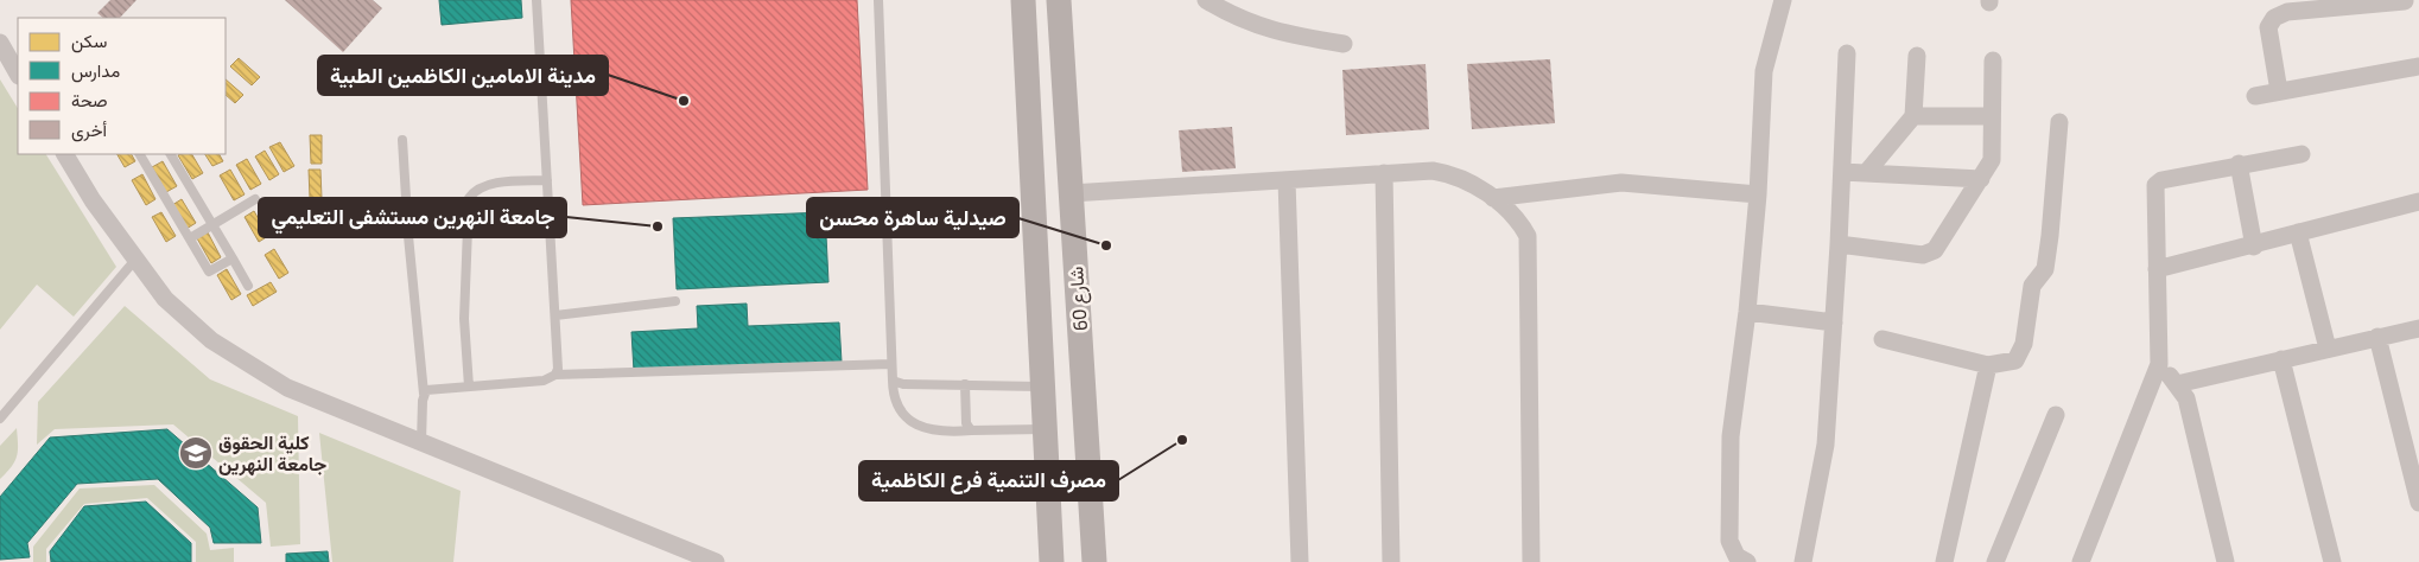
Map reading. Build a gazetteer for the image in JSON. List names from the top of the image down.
{
  "streets": {
    "street": ["شارع 60"]
  },
  "places": {
    "other": [
      "مدينة الامامين الكاظمين الطبية",
      "جامعة النهرين مستشفى التعليمي",
      "صيدلية ساهرة محسن",
      "مصرف التنمية فرع الكاظمية"
    ],
    "school or university": ["كلية الحقوق جامعة النهرين"]
  },
  "legend": [
    "سكن",
    "مدارس",
    "صحة",
    "أخرى"
  ]
}
